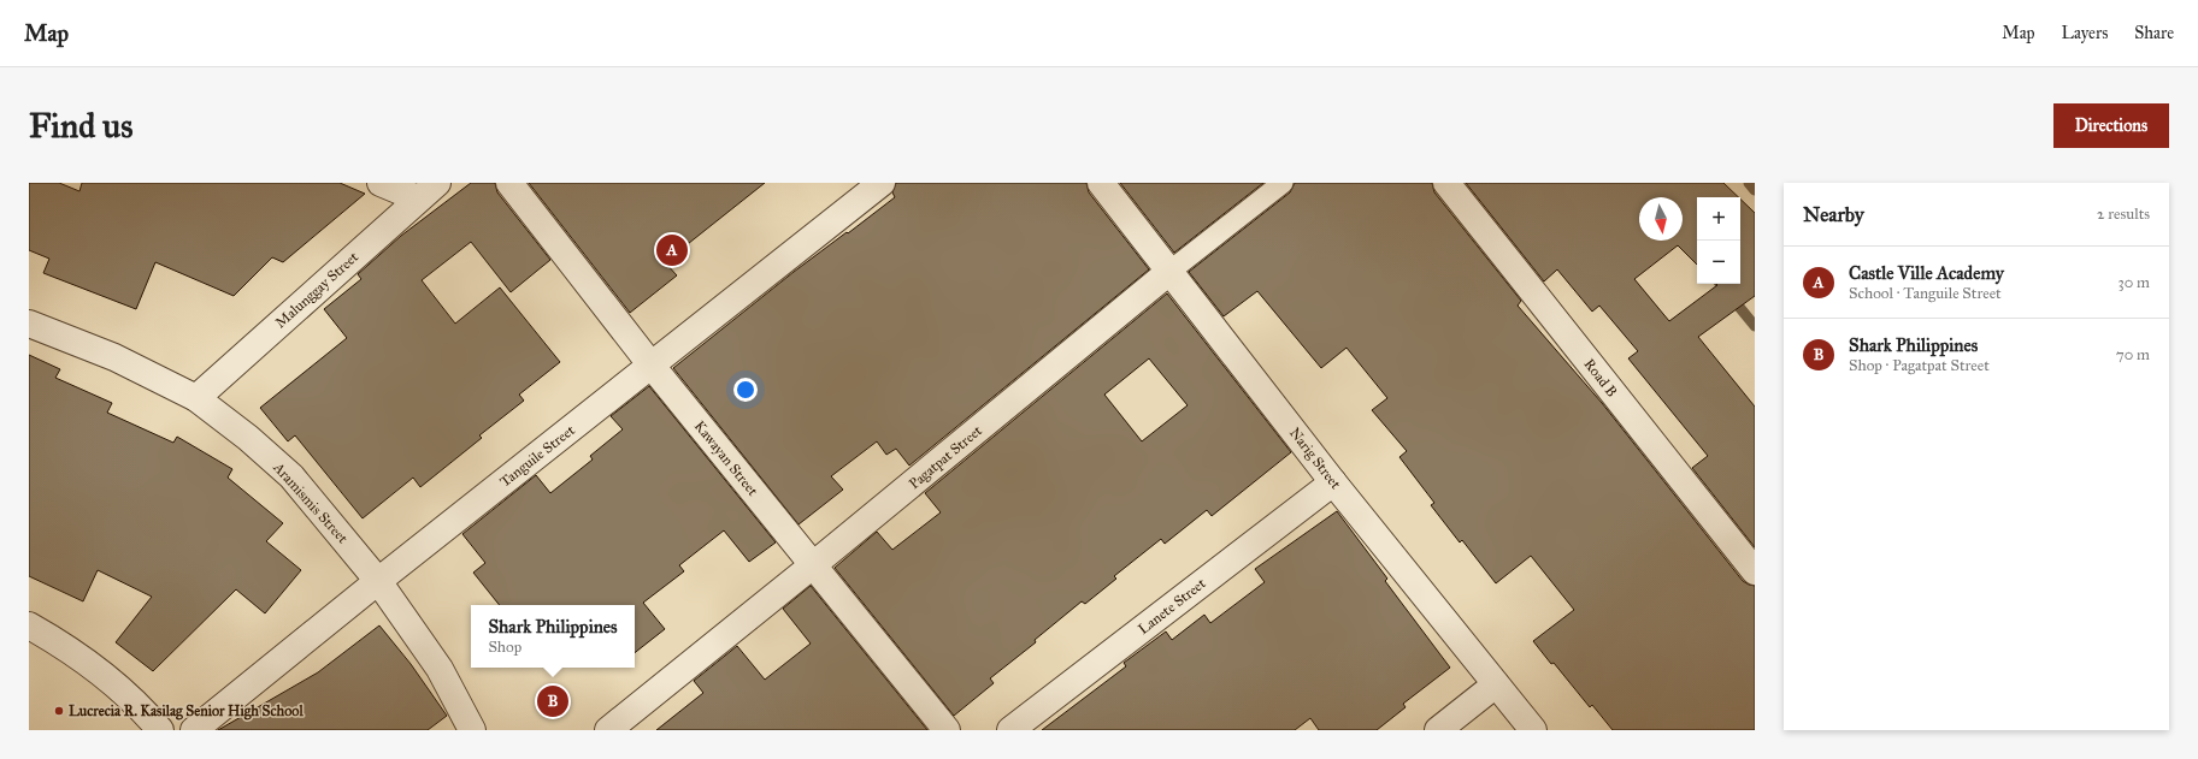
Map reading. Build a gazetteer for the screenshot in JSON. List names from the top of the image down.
{
  "streets": {
    "street": [
      "Malunggay Street",
      "Road B",
      "Tanguile Street",
      "Pagatpat Street",
      "Kawayan Street",
      "Narig Street",
      "Aramismis Street",
      "Lanete Street"
    ]
  },
  "crossings": [
    ["Malunggay Street", "Aramismis Street"],
    ["Tanguile Street", "Kawayan Street"],
    ["Tanguile Street", "Aramismis Street"],
    ["Pagatpat Street", "Kawayan Street"],
    ["Pagatpat Street", "Narig Street"],
    ["Narig Street", "Lanete Street"]
  ],
  "places": ["Lucrecia R. Kasilag Senior High School"],
  "north": "bottom",
  "page": {
    "header": "Map",
    "nav": ["Map", "Layers", "Share"],
    "buttons": "Directions",
    "title": "Find us",
    "heading": ["Nearby", "2 results"],
    "map_buttons": ["+", "−"],
    "pins": ["A", "B"],
    "list": [
      {
        "mark": "A",
        "name": "Castle Ville Academy",
        "note": "School · Tanguile Street",
        "value": "30 m"
      },
      {
        "mark": "B",
        "name": "Shark Philippines",
        "note": "Shop · Pagatpat Street",
        "value": "70 m"
      }
    ],
    "popup": ["Shark Philippines", "Shop"]
  }
}
